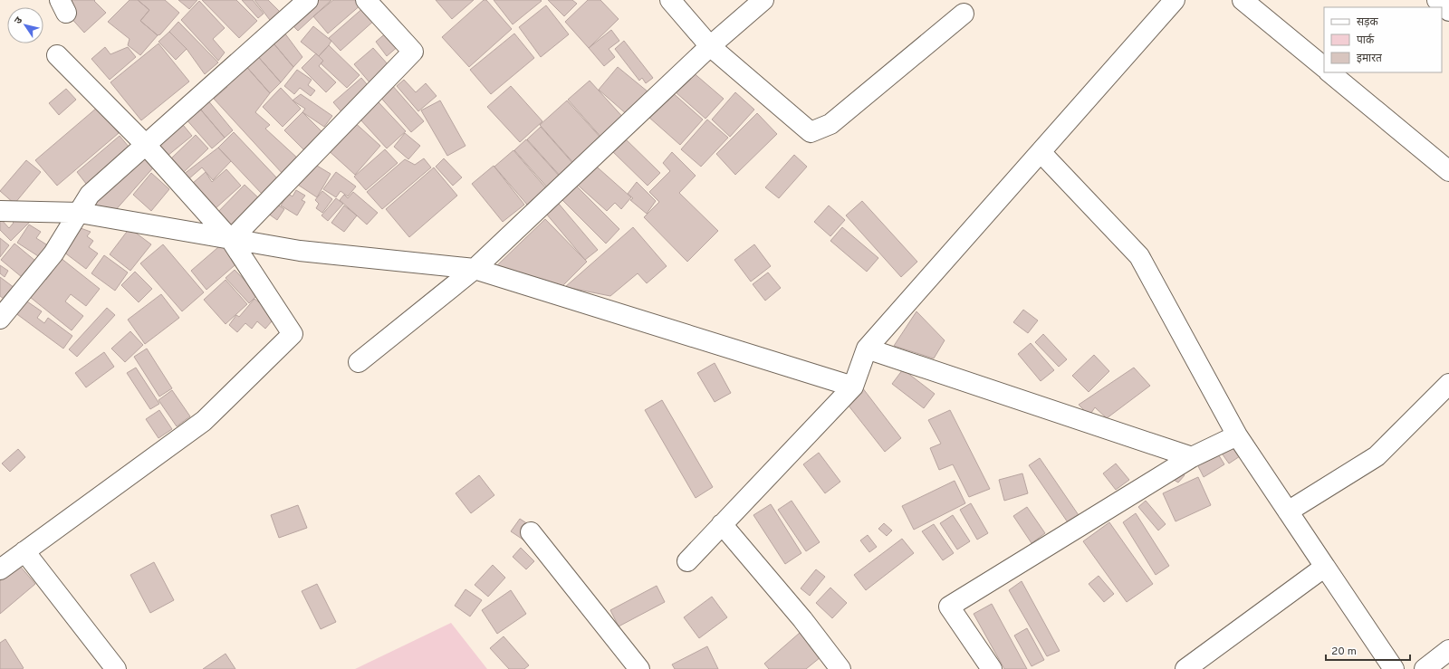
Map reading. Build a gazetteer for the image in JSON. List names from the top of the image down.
{
  "legend": ["सड़क", "पार्क", "इमारत"],
  "scale_bar": "20 m",
  "north": "top left"
}
